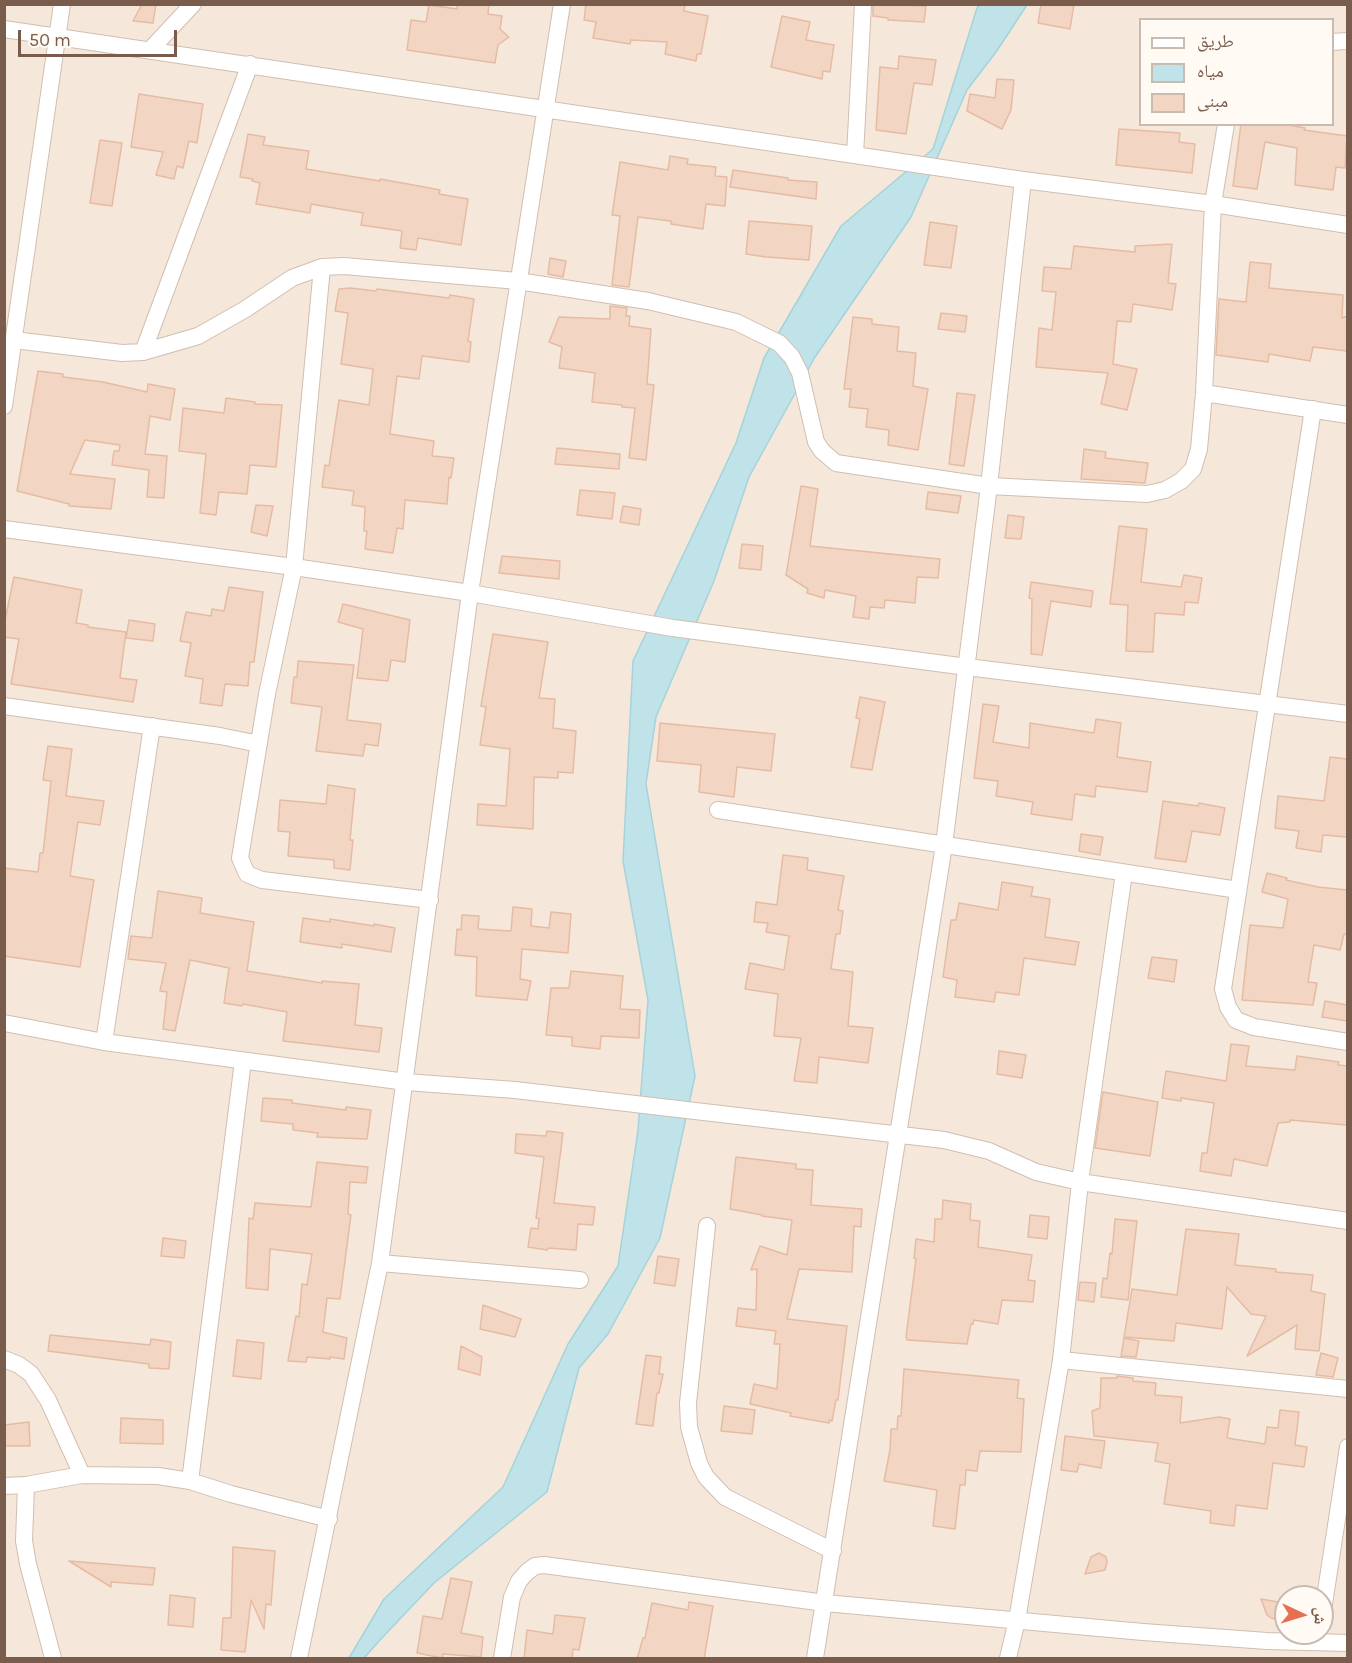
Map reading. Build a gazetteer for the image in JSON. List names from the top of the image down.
{
  "legend": ["طريق", "مياه", "مبنى"],
  "scale_bar": "50 m",
  "north": "right"
}
